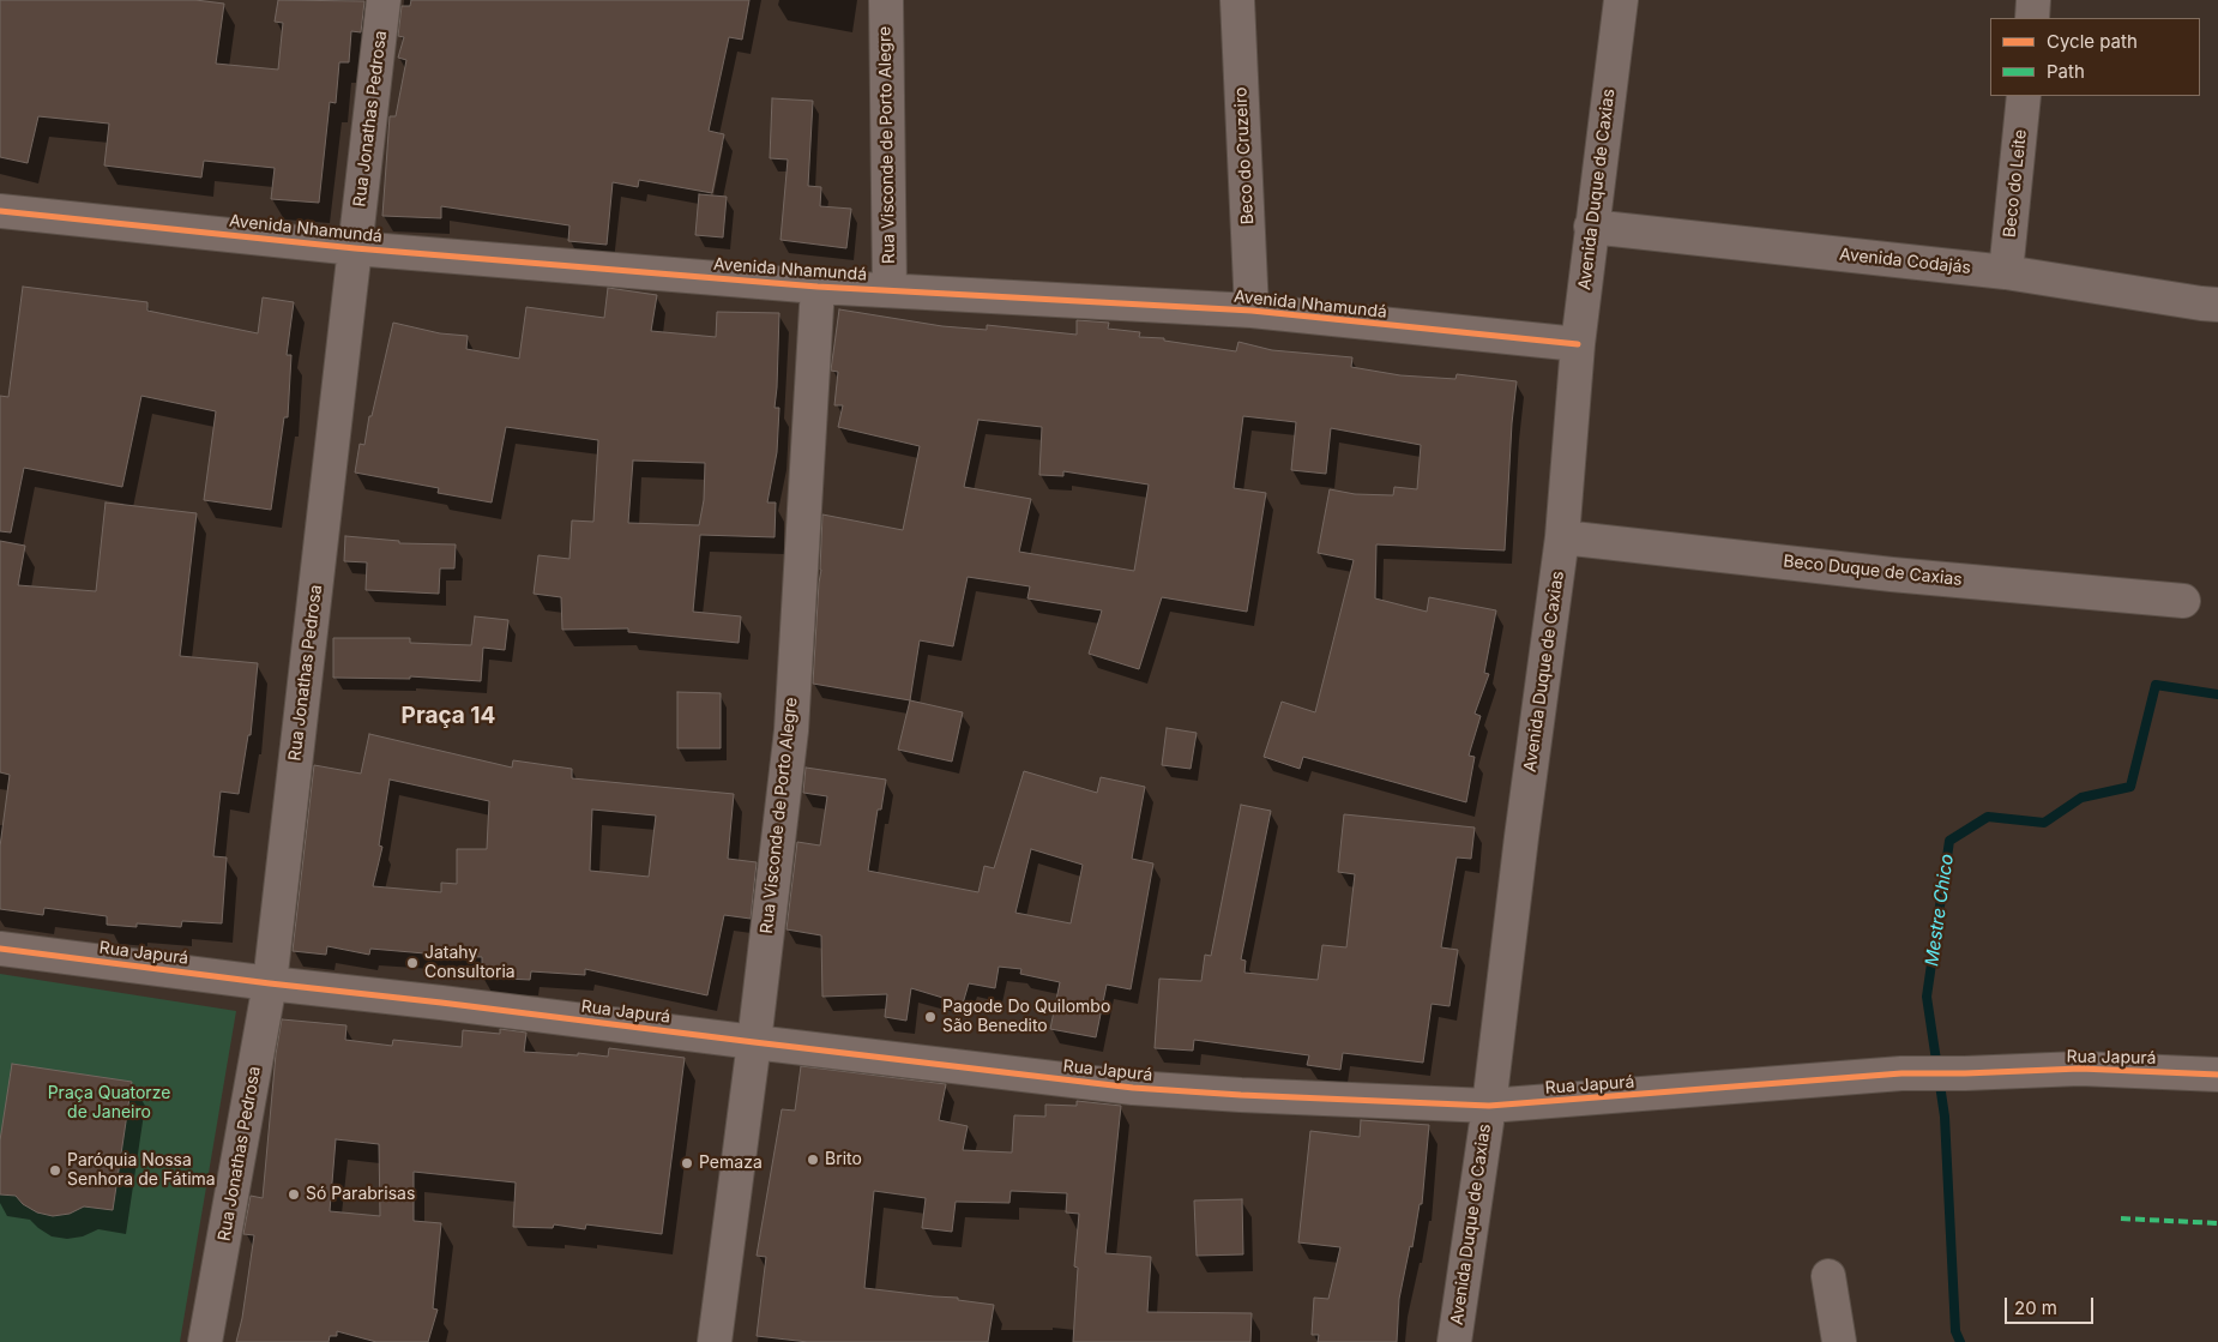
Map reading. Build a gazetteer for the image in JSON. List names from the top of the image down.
{
  "streets": {
    "street": [
      "Rua Jonathas Pedrosa",
      "Rua Visconde de Porto Alegre",
      "Beco do Cruzeiro",
      "Beco do Leite",
      "Avenida Duque de Caxias",
      "Avenida Nhamundá",
      "Avenida Codajás",
      "Beco Duque de Caxias",
      "Rua Japurá"
    ]
  },
  "crossings": [
    ["Rua Jonathas Pedrosa", "Avenida Nhamundá"],
    ["Rua Jonathas Pedrosa", "Rua Japurá"],
    ["Rua Visconde de Porto Alegre", "Avenida Nhamundá"],
    ["Rua Visconde de Porto Alegre", "Rua Japurá"],
    ["Beco do Cruzeiro", "Avenida Nhamundá"],
    ["Beco do Leite", "Avenida Codajás"],
    ["Avenida Duque de Caxias", "Avenida Nhamundá"],
    ["Avenida Duque de Caxias", "Avenida Codajás"],
    ["Avenida Duque de Caxias", "Beco Duque de Caxias"],
    ["Avenida Duque de Caxias", "Rua Japurá"]
  ],
  "districts": ["Praça 14"],
  "water": ["Mestre Chico"],
  "parks": ["Praça Quatorze de Janeiro"],
  "places": [
    "Jatahy Consultoria",
    "Pagode Do Quilombo São Benedito",
    "Brito",
    "Pemaza",
    "Paróquia Nossa Senhora de Fátima",
    "Só Parabrisas"
  ],
  "legend": ["Cycle path", "Path"],
  "scale_bar": "20 m"
}
